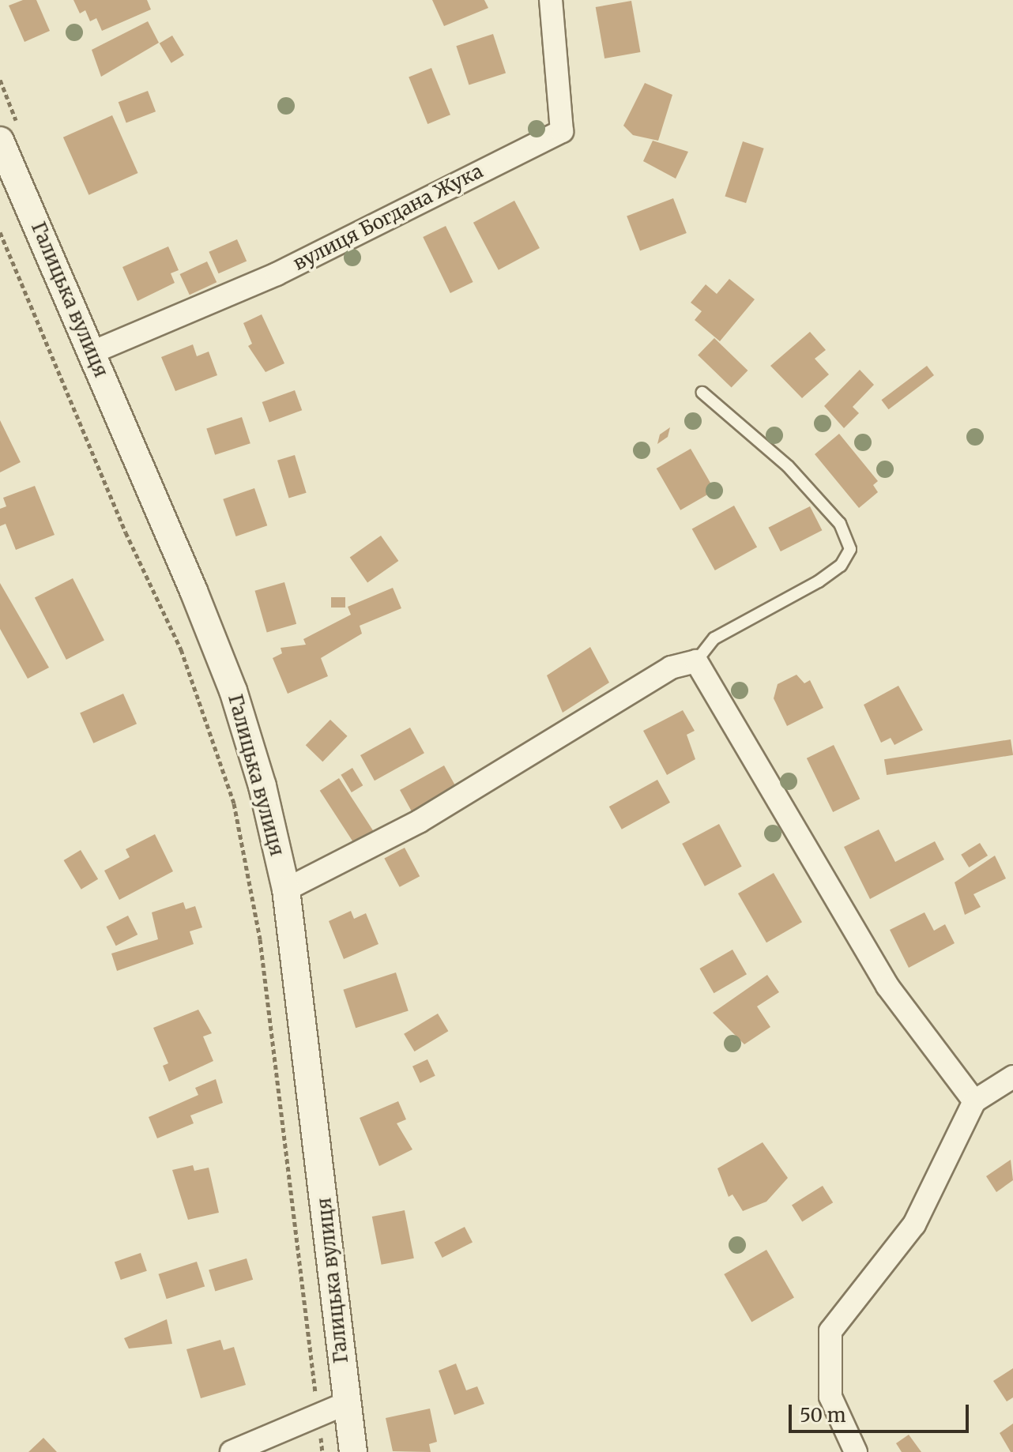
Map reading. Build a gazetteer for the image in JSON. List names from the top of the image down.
{
  "streets": {
    "street": ["вулиця Богдана Жука", "Галицька вулиця"]
  },
  "crossings": [
    ["вулиця Богдана Жука", "Галицька вулиця"]
  ],
  "scale_bar": "50 m"
}
